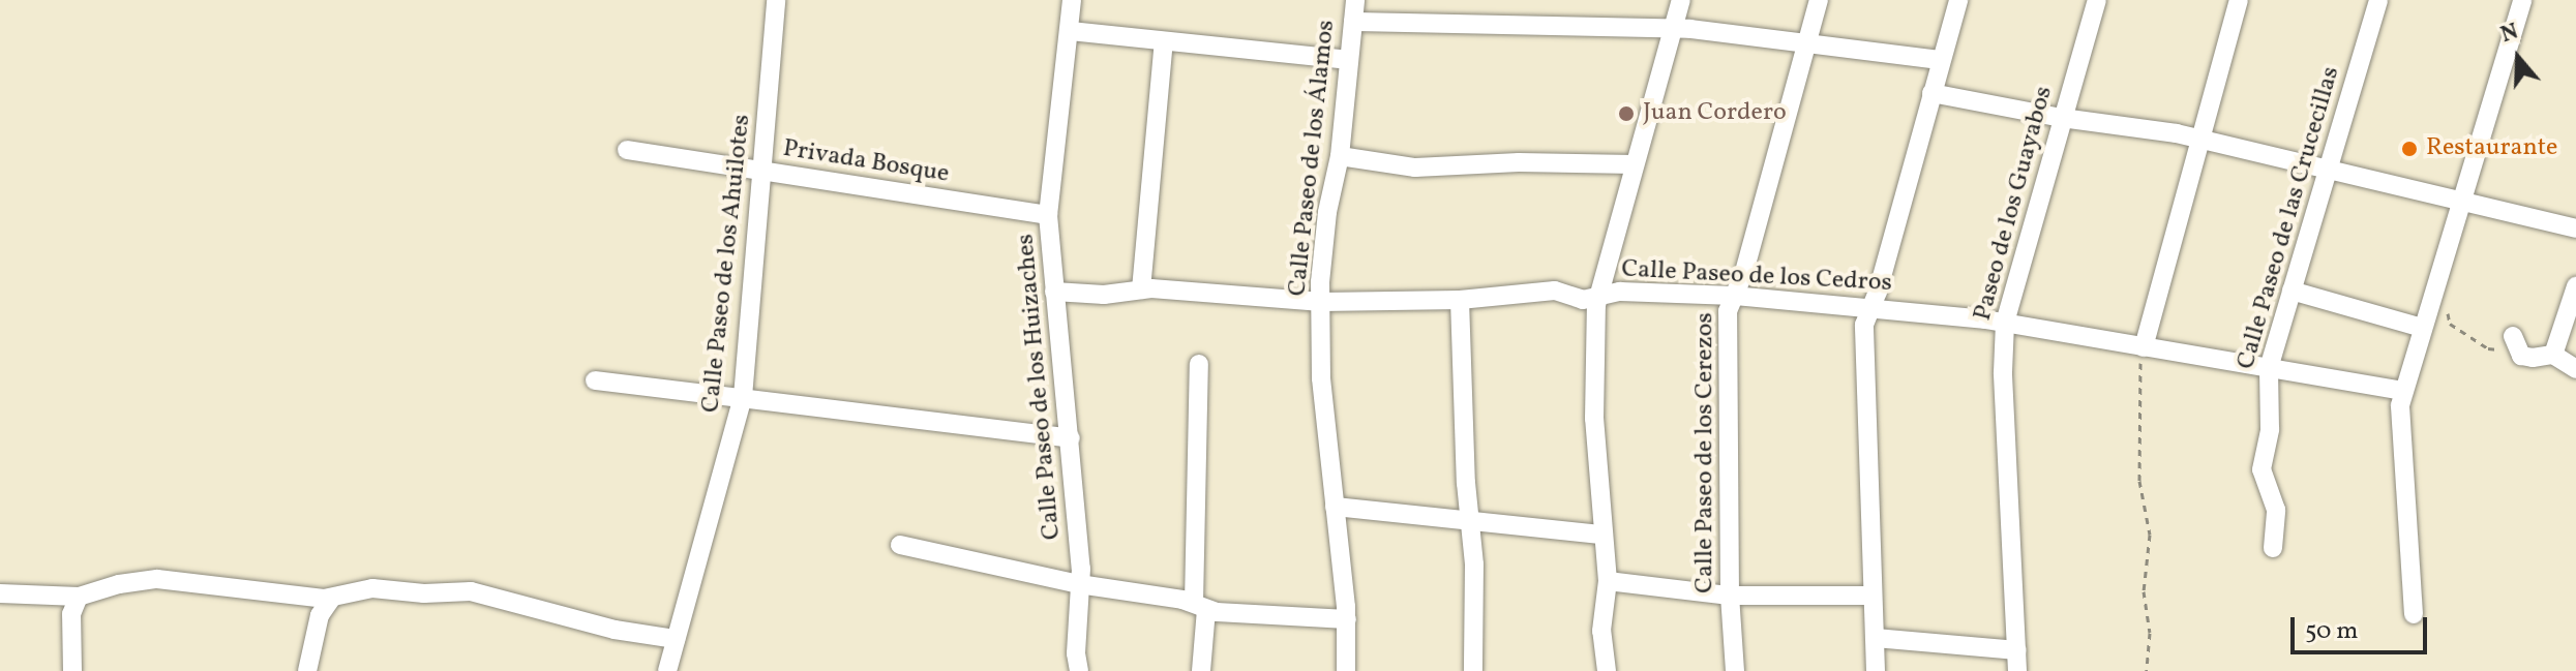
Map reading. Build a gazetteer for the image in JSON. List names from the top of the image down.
{
  "streets": {
    "street": [
      "Calle Paseo de los Álamos",
      "Privada Bosque",
      "Paseo de los Guayabos",
      "Calle Paseo de las Crucecillas",
      "Calle Paseo de los Ahuilotes",
      "Calle Paseo de los Cedros",
      "Calle Paseo de los Huizaches",
      "Calle Paseo de los Cerezos"
    ]
  },
  "crossings": [
    ["Calle Paseo de los Álamos", "Calle Paseo de los Cedros"],
    ["Privada Bosque", "Calle Paseo de los Ahuilotes"],
    ["Privada Bosque", "Calle Paseo de los Huizaches"],
    ["Paseo de los Guayabos", "Calle Paseo de los Cedros"],
    ["Calle Paseo de las Crucecillas", "Calle Paseo de los Cedros"],
    ["Calle Paseo de los Cedros", "Calle Paseo de los Huizaches"],
    ["Calle Paseo de los Cedros", "Calle Paseo de los Cerezos"]
  ],
  "places": ["Juan Cordero", "Restaurante"],
  "scale_bar": "50 m",
  "north": "top"
}
